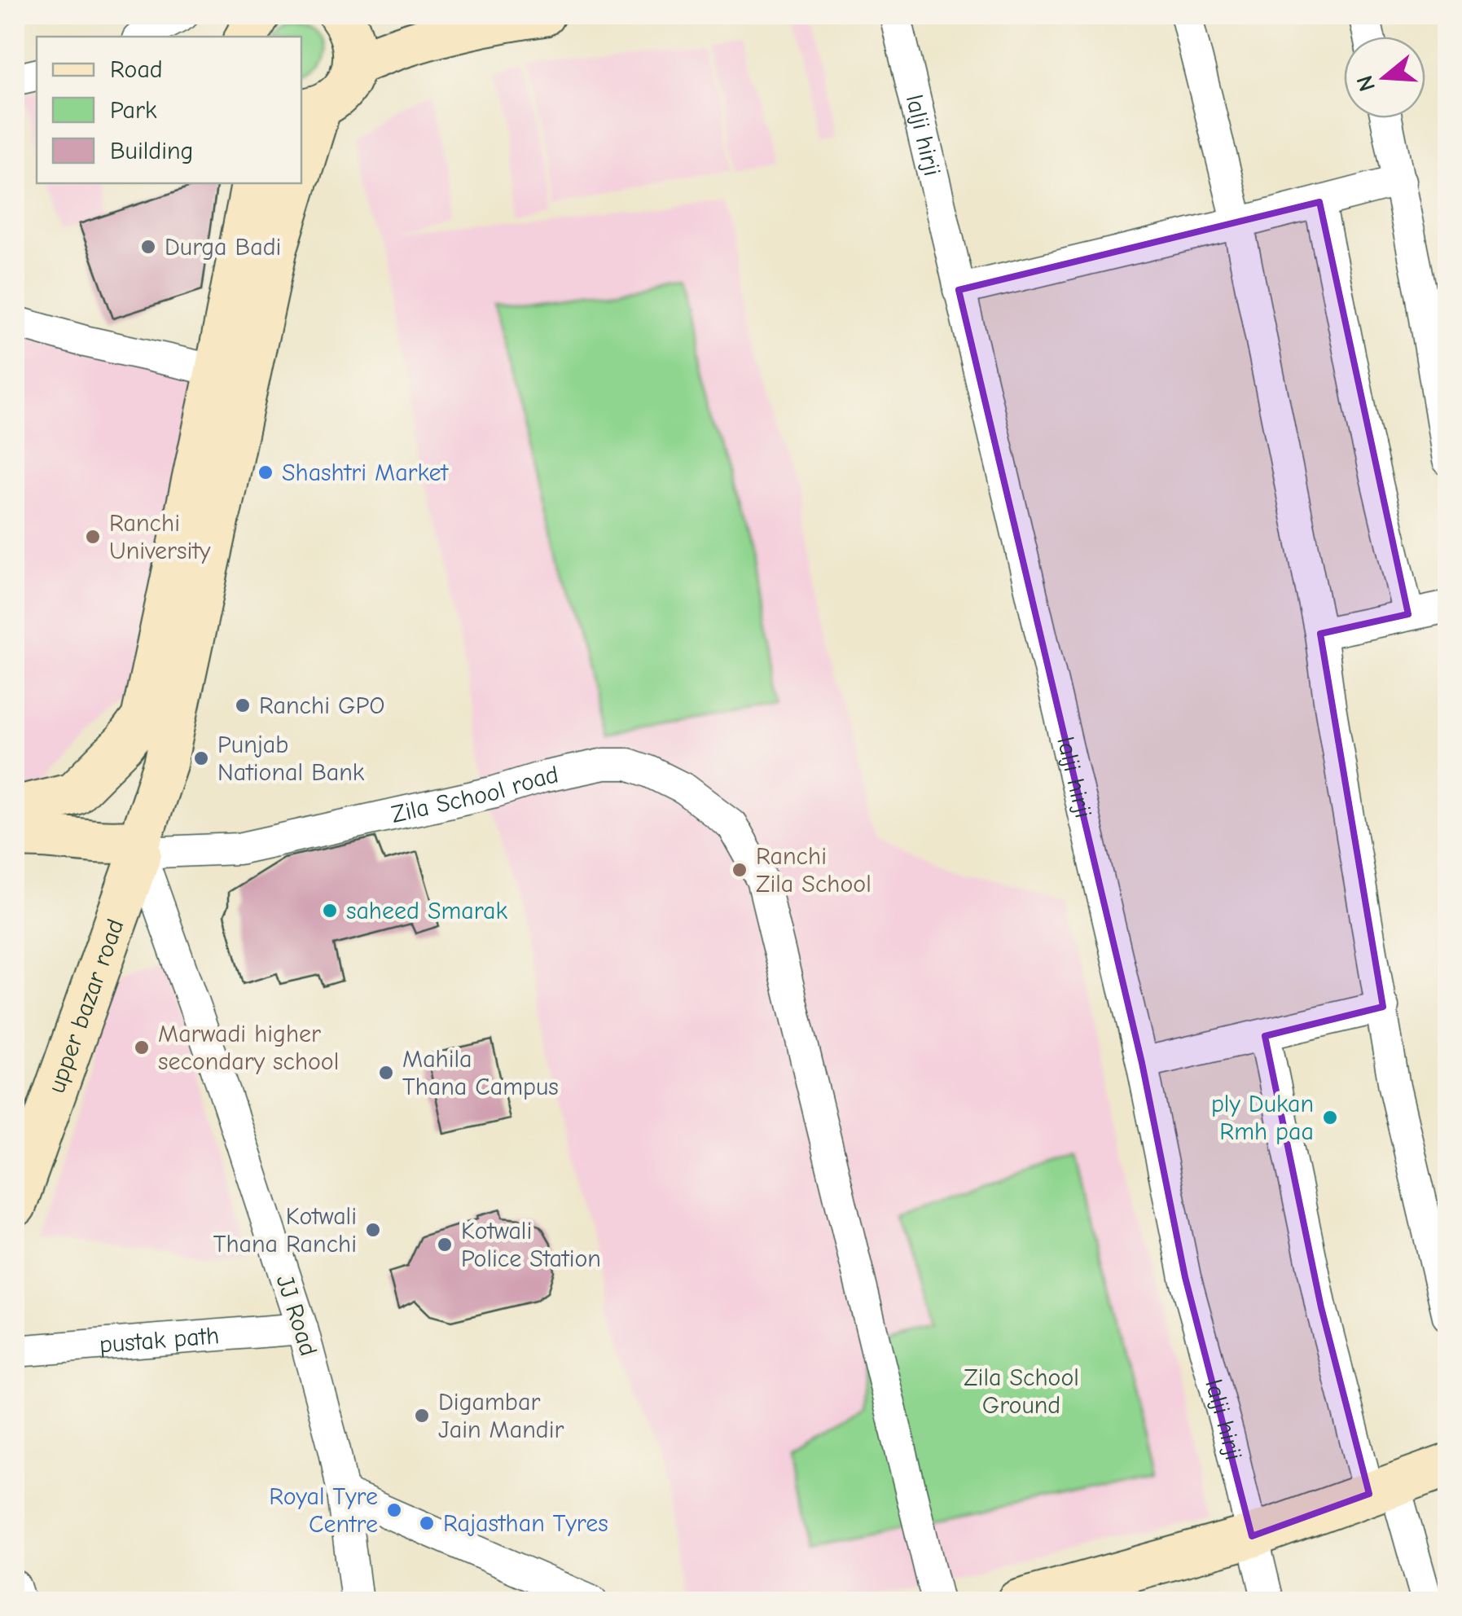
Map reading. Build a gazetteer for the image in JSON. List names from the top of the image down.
{
  "streets": {
    "main road": ["upper bazar road"],
    "street": [
      "lalji hirji",
      "Zila School road",
      "JJ Road",
      "pustak path"
    ]
  },
  "crossings": [
    ["Zila School road", "upper bazar road"],
    ["Zila School road", "JJ Road"],
    ["upper bazar road", "JJ Road"],
    ["JJ Road", "pustak path"]
  ],
  "parks": ["Zila School Ground"],
  "places": [
    "Durga Badi",
    "Shashtri Market",
    "Ranchi University",
    "Ranchi GPO",
    "Punjab National Bank",
    "Ranchi Zila School",
    "saheed Smarak",
    "Marwadi higher secondary school",
    "Mahila Thana Campus",
    "ply Dukan Rmh paa",
    "Kotwali Thana Ranchi",
    "Kotwali Police Station",
    "Digambar Jain Mandir",
    "Royal Tyre Centre",
    "Rajasthan Tyres"
  ],
  "legend": ["Road", "Park", "Building"],
  "north": "left"
}
